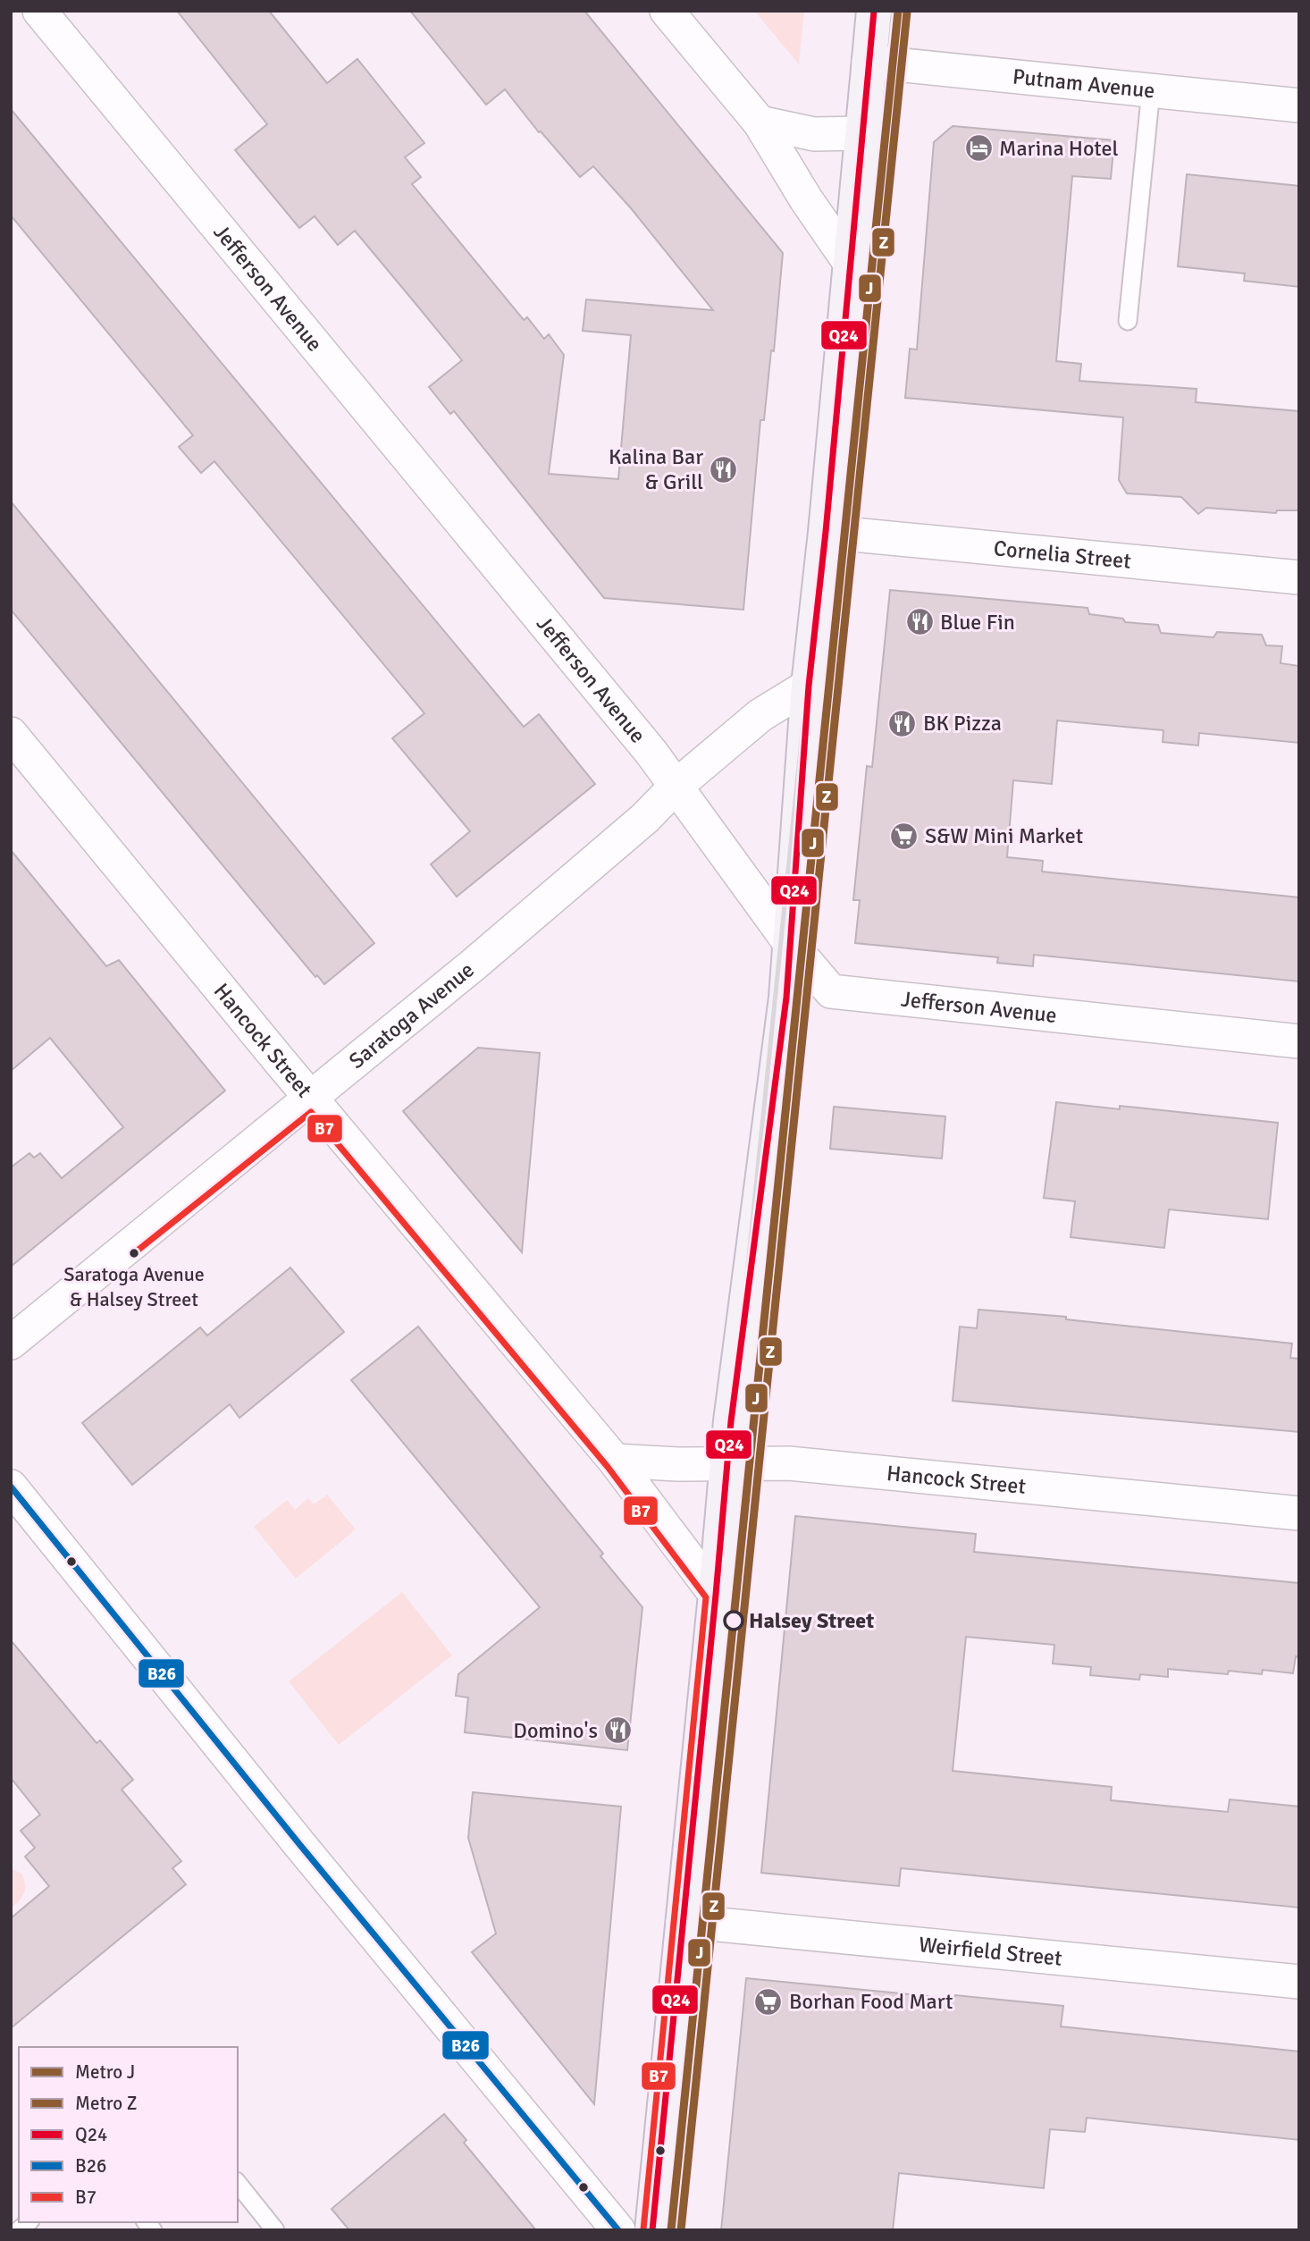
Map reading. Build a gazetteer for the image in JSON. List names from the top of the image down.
{
  "streets": {
    "street": [
      "Putnam Avenue",
      "Jefferson Avenue",
      "Cornelia Street",
      "Saratoga Avenue",
      "Hancock Street",
      "Weirfield Street"
    ]
  },
  "crossings": [
    ["Jefferson Avenue", "Saratoga Avenue"],
    ["Saratoga Avenue", "Hancock Street"]
  ],
  "places": {
    "hotel": ["Marina Hotel"],
    "restaurant": [
      "Kalina Bar & Grill",
      "Blue Fin",
      "BK Pizza",
      "Domino's"
    ],
    "supermarket": ["S&W Mini Market", "Borhan Food Mart"],
    "other": ["Saratoga Avenue & Halsey Street", "Halsey Street"]
  },
  "lines": [
    "metro line J",
    "transit line Q24",
    "metro line Z",
    "transit line B7",
    "transit line B26"
  ],
  "legend": [
    "Metro J",
    "Metro Z",
    "Q24",
    "B26",
    "B7"
  ]
}
